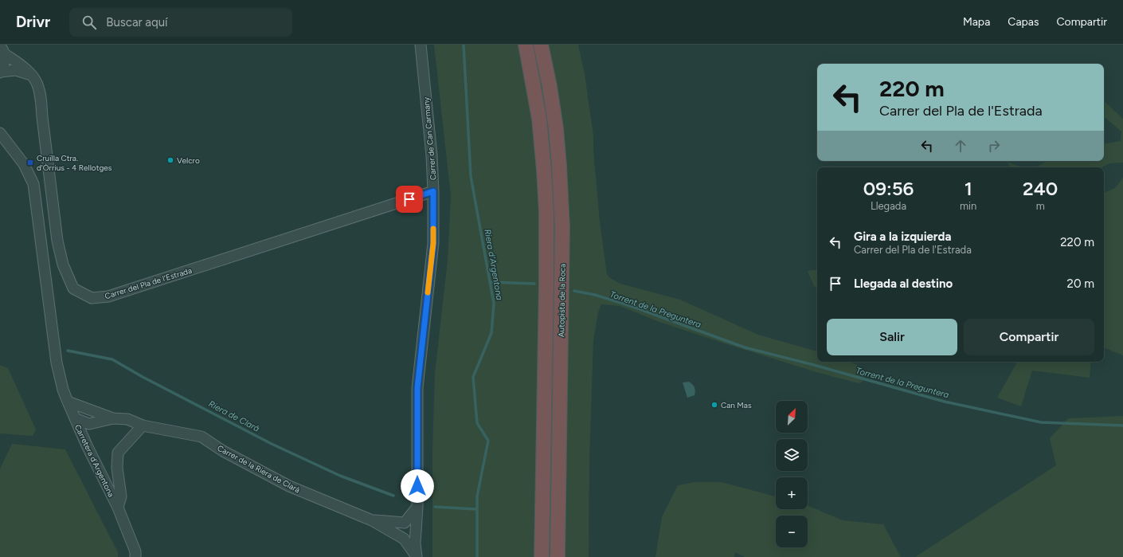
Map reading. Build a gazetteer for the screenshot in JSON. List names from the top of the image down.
{
  "streets": {
    "highway": ["Autopista de la Roca"],
    "street": [
      "Carrer de Can Carmany",
      "Carrer del Pla de l'Estrada",
      "Carretera d'Argentona",
      "Carrer de la Riera de Clarà"
    ]
  },
  "crossings": [
    ["Carrer de Can Carmany", "Carrer del Pla de l'Estrada"],
    ["Carrer de Can Carmany", "Carrer de la Riera de Clarà"],
    ["Carretera d'Argentona", "Carrer de la Riera de Clarà"]
  ],
  "water": ["Riera d'Argentona", "Torrent de la Preguntera", "Riera de Clarà"],
  "places": {
    "other": ["Velcro", "Can Mas"],
    "transit": ["Cruïlla Ctra. d'Òrrius - 4 Rellotges"]
  },
  "north": "top right",
  "page": {
    "header": "Drivr",
    "search": "Buscar aquí",
    "nav": ["Mapa", "Capas", "Compartir"],
    "turn": ["220 m", "Carrer del Pla de l'Estrada"],
    "eta": [
      "09:56",
      "Llegada",
      "1",
      "min",
      "240",
      "m"
    ],
    "list": [
      {
        "name": "Gira a la izquierda",
        "note": "Carrer del Pla de l'Estrada",
        "value": "220 m"
      },
      {
        "name": "Llegada al destino",
        "value": "20 m"
      }
    ],
    "buttons": ["Salir", "Compartir"],
    "map_buttons": ["+", "−"]
  }
}
